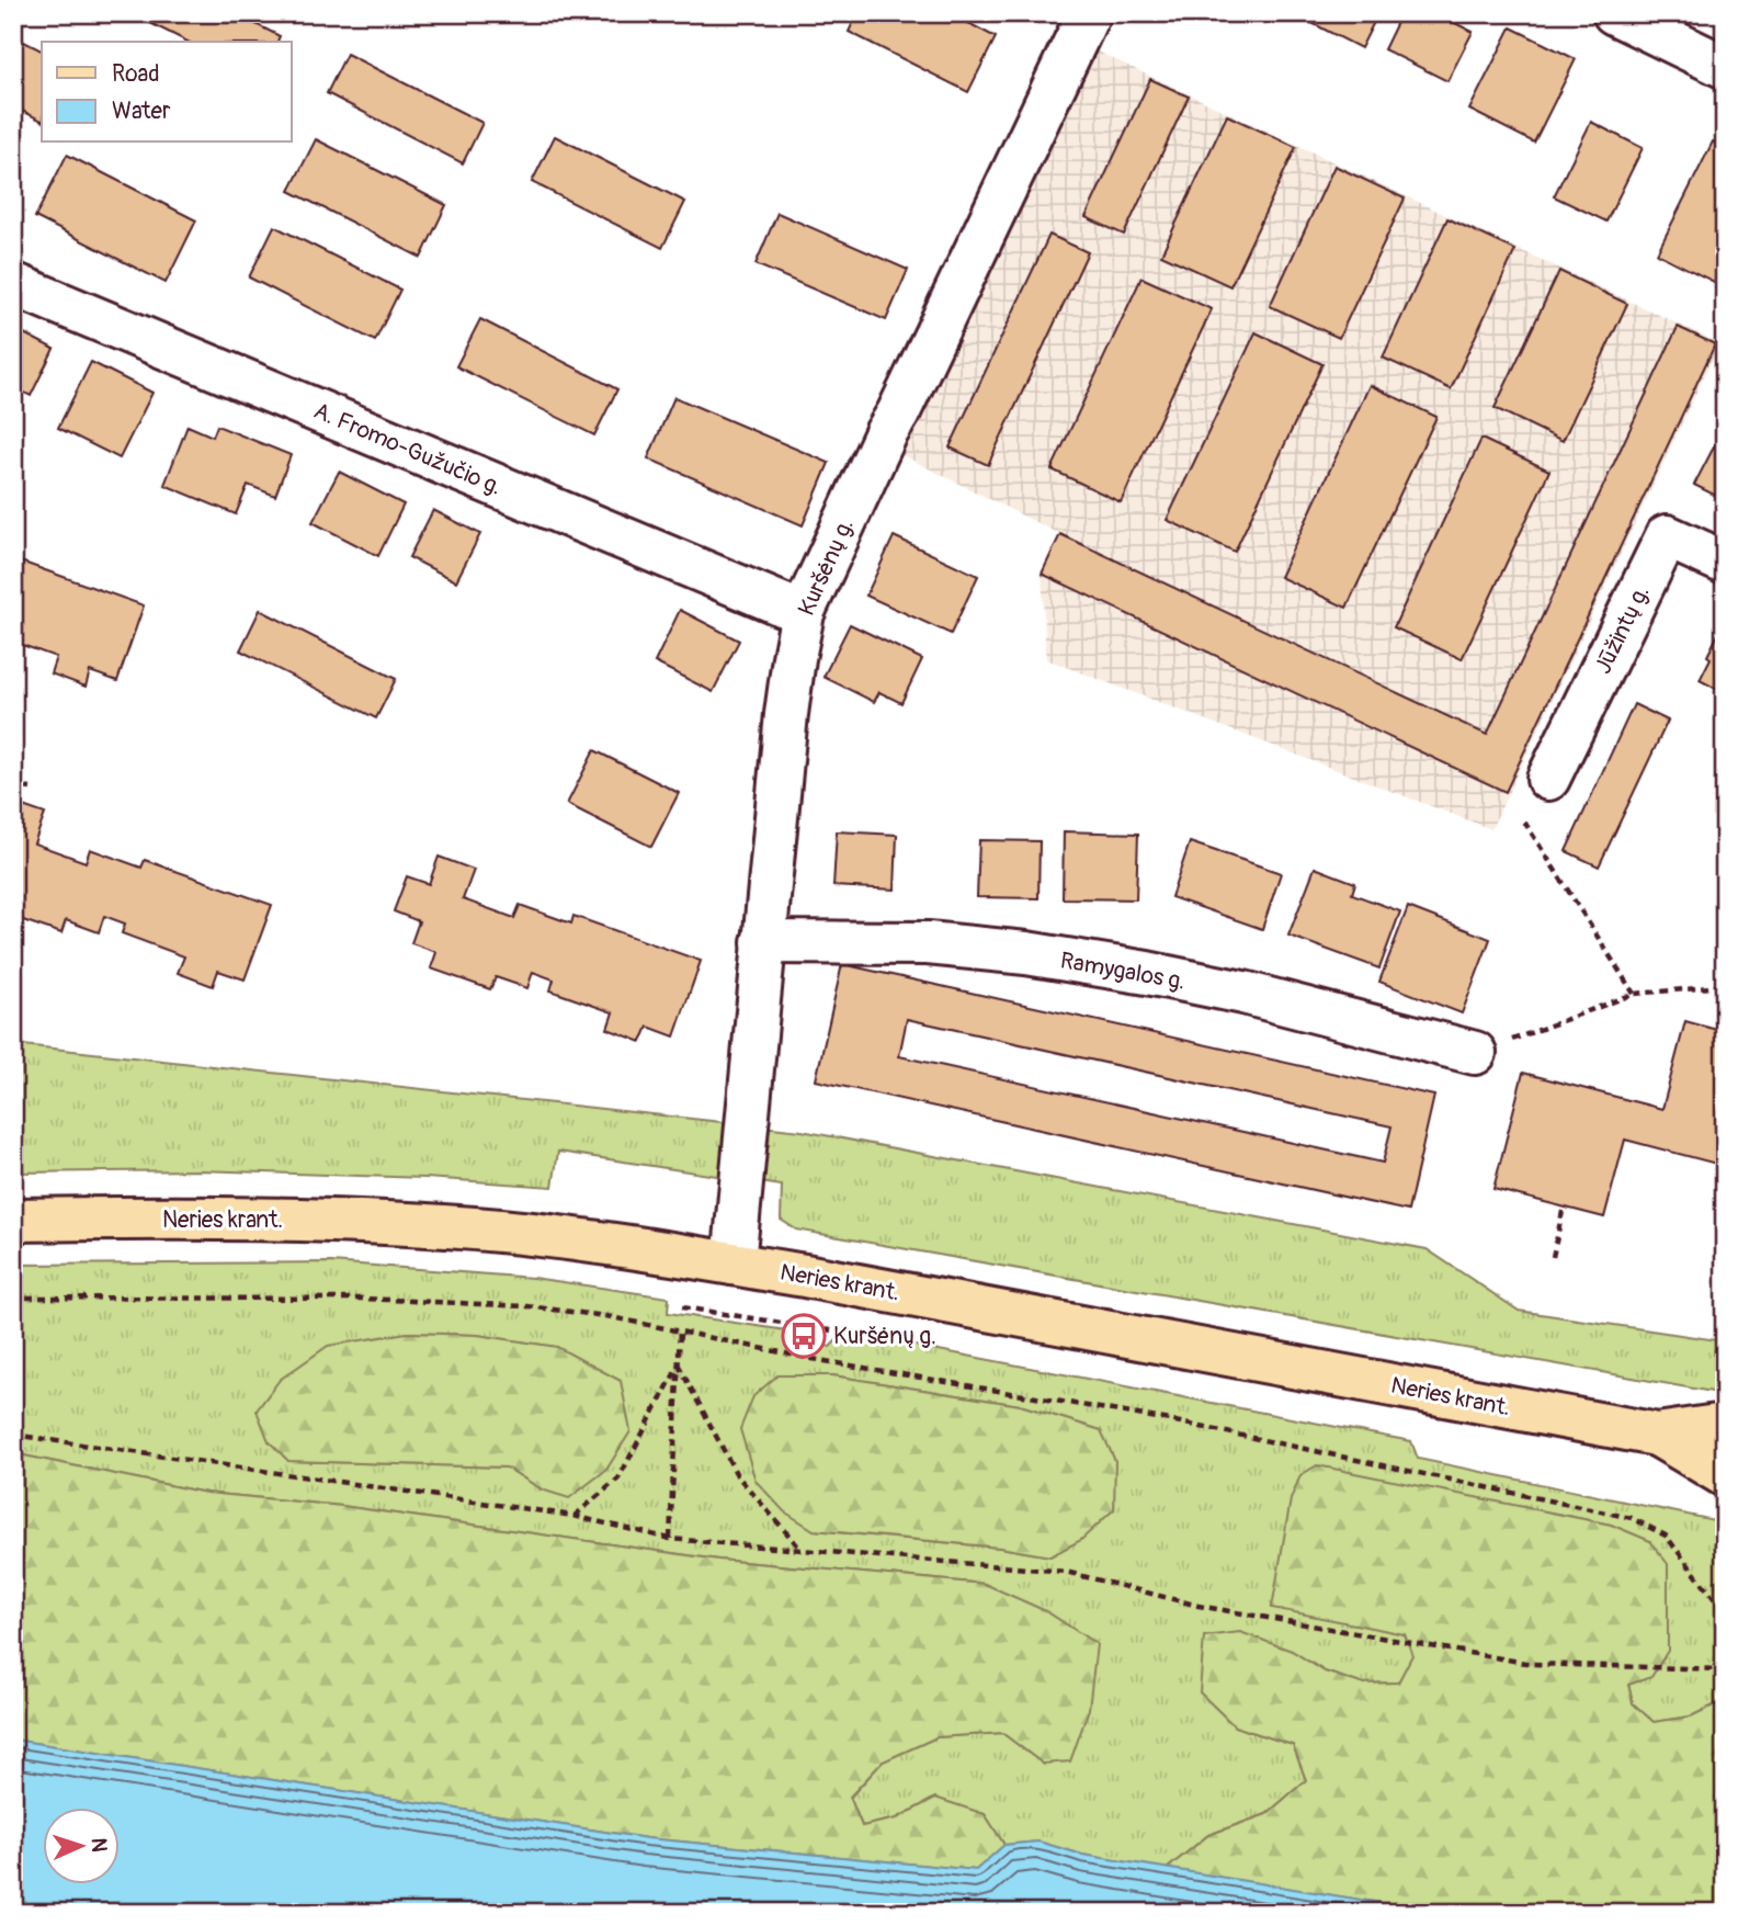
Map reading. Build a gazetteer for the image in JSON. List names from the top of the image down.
{
  "streets": {
    "main road": ["Neries krant."],
    "street": [
      "A. Fromo-Gužučio g.",
      "Kuršėnų g.",
      "Jūžintų g.",
      "Ramygalos g."
    ]
  },
  "crossings": [
    ["A. Fromo-Gužučio g.", "Kuršėnų g."],
    ["Kuršėnų g.", "Ramygalos g."],
    ["Kuršėnų g.", "Neries krant."]
  ],
  "places": {
    "bus stop": ["Kuršėnų g."]
  },
  "legend": ["Road", "Water"],
  "north": "right"
}
